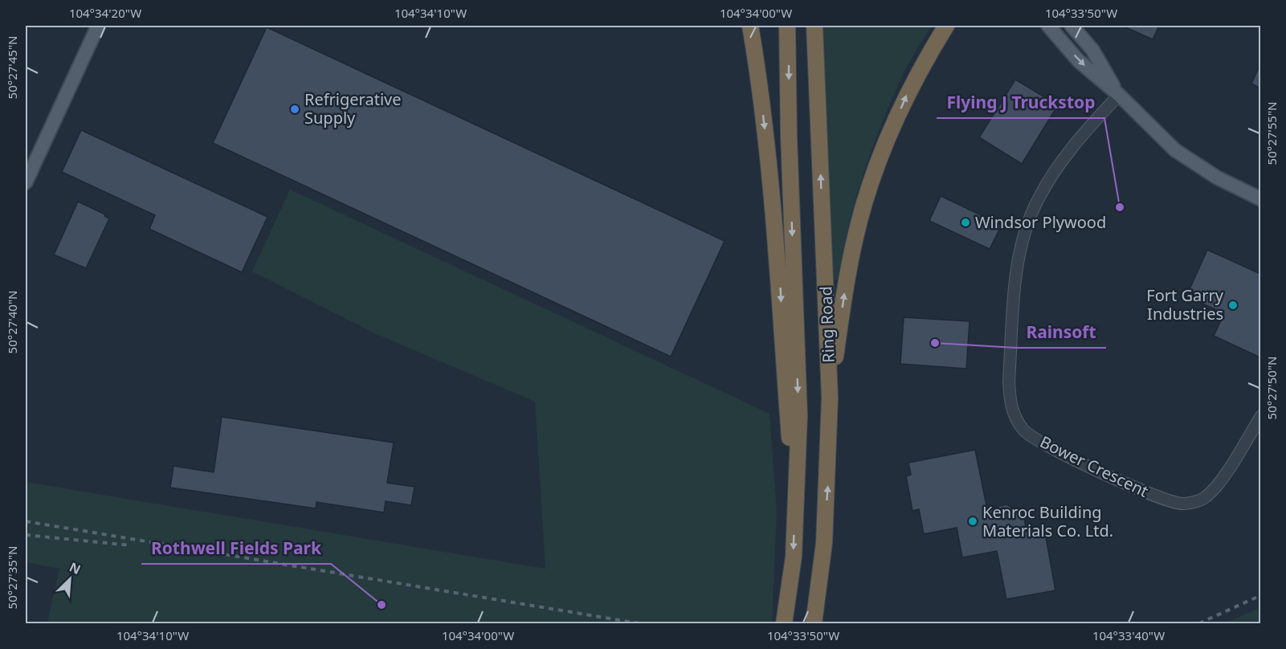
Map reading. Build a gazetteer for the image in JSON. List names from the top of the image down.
{
  "streets": {
    "highway": ["Ring Road"],
    "street": ["Bower Crescent"]
  },
  "places": [
    "Refrigerative Supply",
    "Flying J Truckstop",
    "Windsor Plywood",
    "Fort Garry Industries",
    "Rainsoft",
    "Kenroc Building Materials Co. Ltd.",
    "Rothwell Fields Park"
  ],
  "north": "top right",
  "coordinates": [
    "104°34'20\"W",
    "104°34'10\"W",
    "104°34'00\"W",
    "104°33'50\"W",
    "50°27'45\"N",
    "50°27'55\"N",
    "50°27'40\"N",
    "50°27'50\"N",
    "50°27'35\"N",
    "104°33'40\"W"
  ]
}
